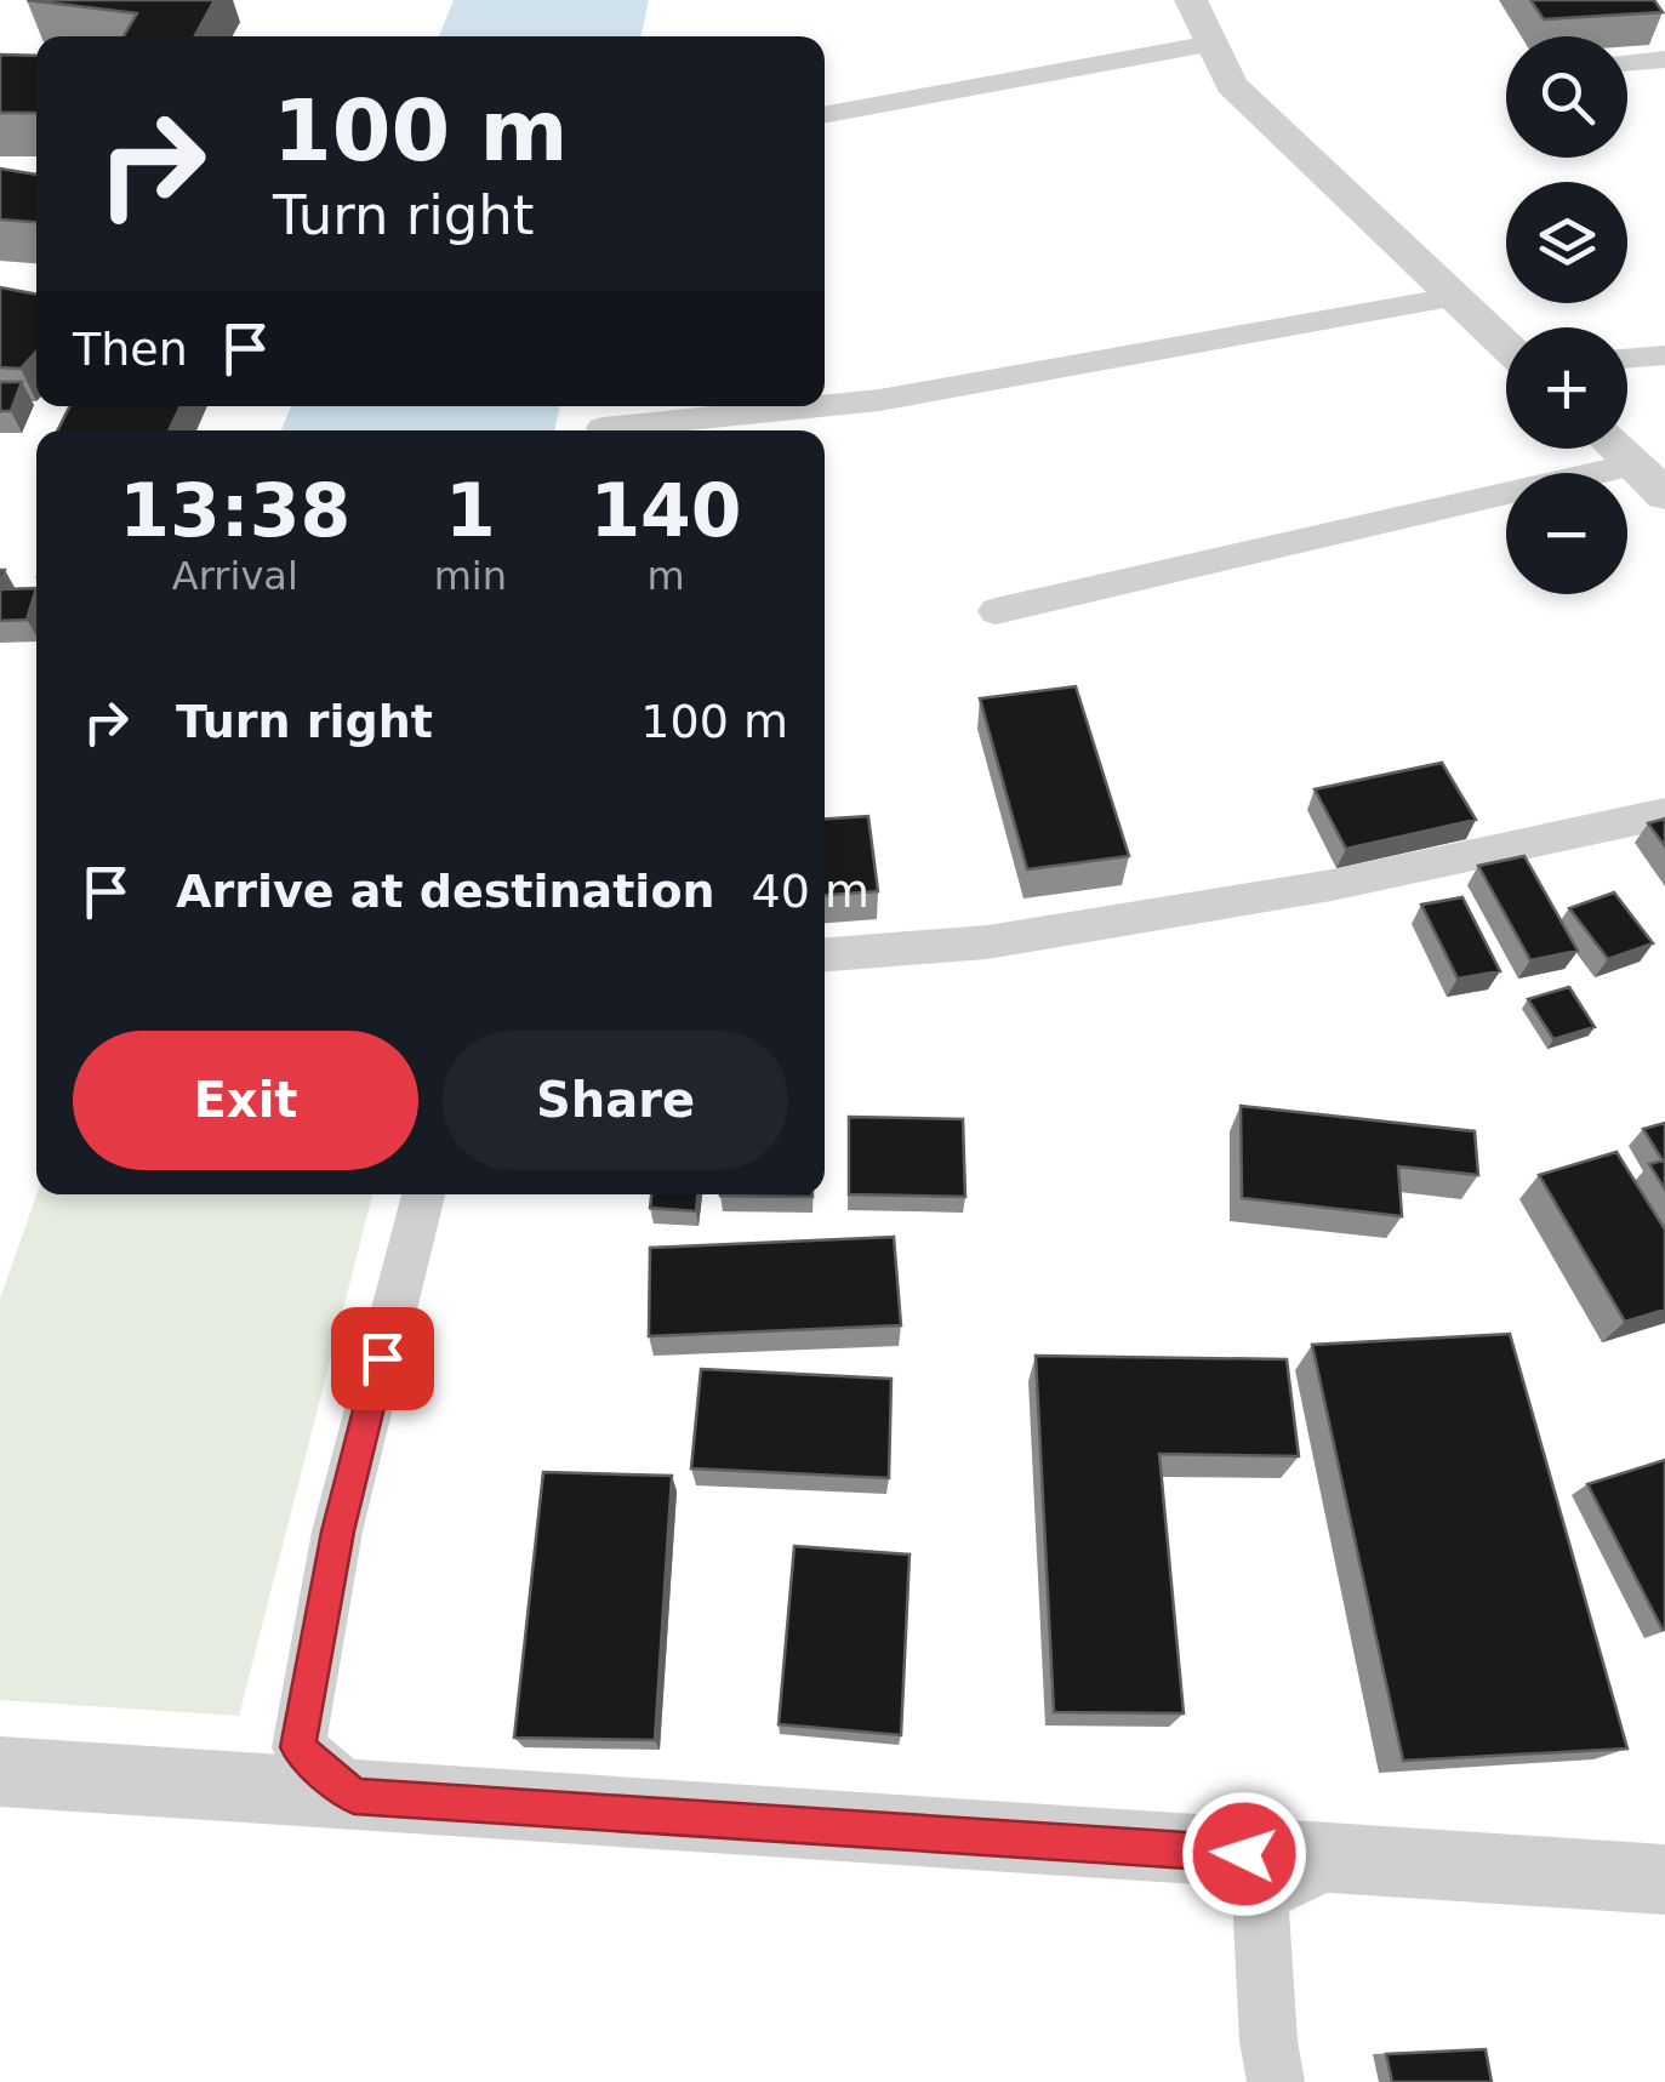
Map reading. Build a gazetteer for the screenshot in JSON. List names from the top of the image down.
{
  "page": {
    "map_buttons": ["+", "−"],
    "turn": ["100 m", "Turn right"],
    "then": "Then",
    "eta": [
      "13:38",
      "Arrival",
      "1",
      "min",
      "140",
      "m"
    ],
    "list": [
      {
        "name": "Turn right",
        "value": "100 m"
      },
      {
        "name": "Arrive at destination",
        "value": "40 m"
      }
    ],
    "buttons": ["Exit", "Share"]
  }
}
